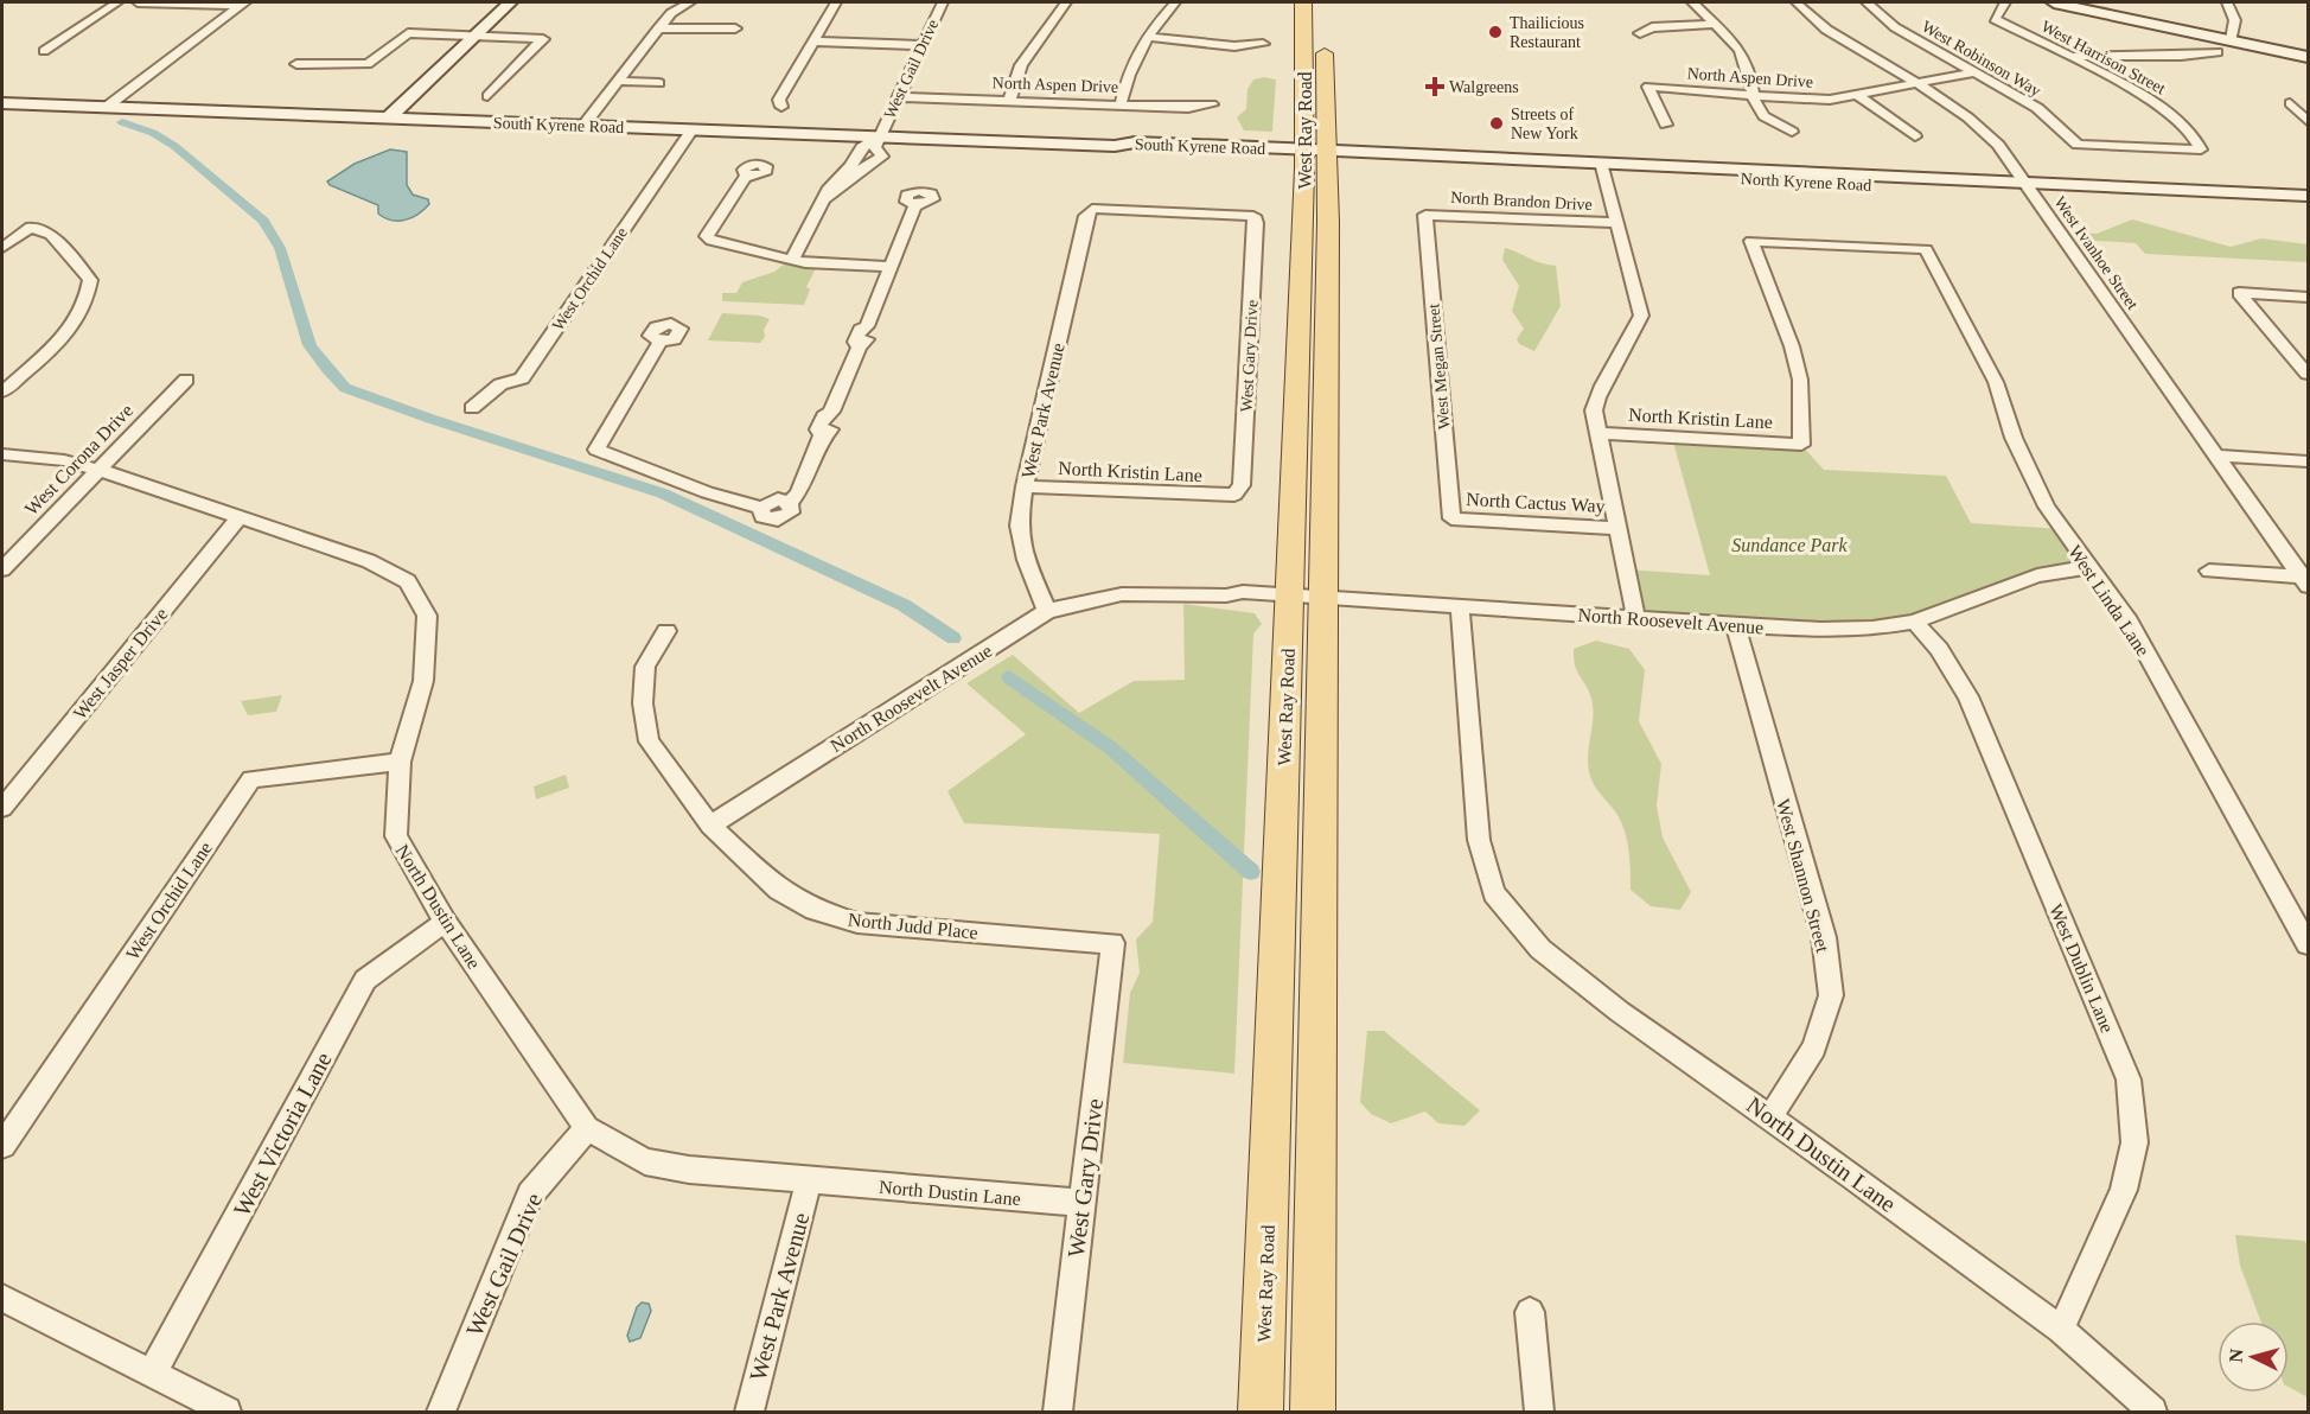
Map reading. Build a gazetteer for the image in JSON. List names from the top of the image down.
{
  "streets": {
    "main road": ["South Kyrene Road", "West Ray Road", "North Kyrene Road"],
    "street": [
      "West Harrison Street",
      "West Robinson Way",
      "West Gail Drive",
      "North Aspen Drive",
      "North Brandon Drive",
      "West Ivanhoe Street",
      "West Orchid Lane",
      "West Gary Drive",
      "West Megan Street",
      "West Park Avenue",
      "North Kristin Lane",
      "West Corona Drive",
      "North Cactus Way",
      "West Linda Lane",
      "North Roosevelt Avenue",
      "West Jasper Drive",
      "West Shannon Street",
      "North Dustin Lane",
      "North Judd Place",
      "West Dublin Lane",
      "West Victoria Lane"
    ]
  },
  "crossings": [
    ["West Harrison Street", "West Robinson Way"],
    ["West Robinson Way", "North Aspen Drive"],
    ["West Gail Drive", "North Aspen Drive"],
    ["West Gail Drive", "South Kyrene Road"],
    ["West Gail Drive", "North Dustin Lane"],
    ["North Aspen Drive", "West Ivanhoe Street"],
    ["South Kyrene Road", "West Ray Road"],
    ["South Kyrene Road", "North Kyrene Road"],
    ["South Kyrene Road", "West Orchid Lane"],
    ["West Ray Road", "North Kyrene Road"],
    ["West Ray Road", "North Roosevelt Avenue"],
    ["North Kyrene Road", "West Ivanhoe Street"],
    ["North Brandon Drive", "West Megan Street"],
    ["West Orchid Lane", "North Dustin Lane"],
    ["West Gary Drive", "West Park Avenue"],
    ["West Gary Drive", "North Kristin Lane"],
    ["West Gary Drive", "North Dustin Lane"],
    ["West Gary Drive", "North Judd Place"],
    ["West Megan Street", "North Cactus Way"],
    ["West Park Avenue", "North Kristin Lane"],
    ["West Park Avenue", "North Roosevelt Avenue"],
    ["West Park Avenue", "North Dustin Lane"],
    ["North Kristin Lane", "West Linda Lane"],
    ["West Corona Drive", "North Dustin Lane"],
    ["West Linda Lane", "North Roosevelt Avenue"],
    ["North Roosevelt Avenue", "West Shannon Street"],
    ["North Roosevelt Avenue", "North Dustin Lane"],
    ["North Roosevelt Avenue", "North Judd Place"],
    ["North Roosevelt Avenue", "West Dublin Lane"],
    ["West Jasper Drive", "North Dustin Lane"],
    ["West Shannon Street", "North Dustin Lane"],
    ["North Dustin Lane", "West Dublin Lane"],
    ["North Dustin Lane", "West Victoria Lane"]
  ],
  "parks": ["Sundance Park"],
  "places": {
    "other": ["Thailicious Restaurant", "Streets of New York"],
    "health": ["Walgreens"]
  },
  "north": "left"
}
